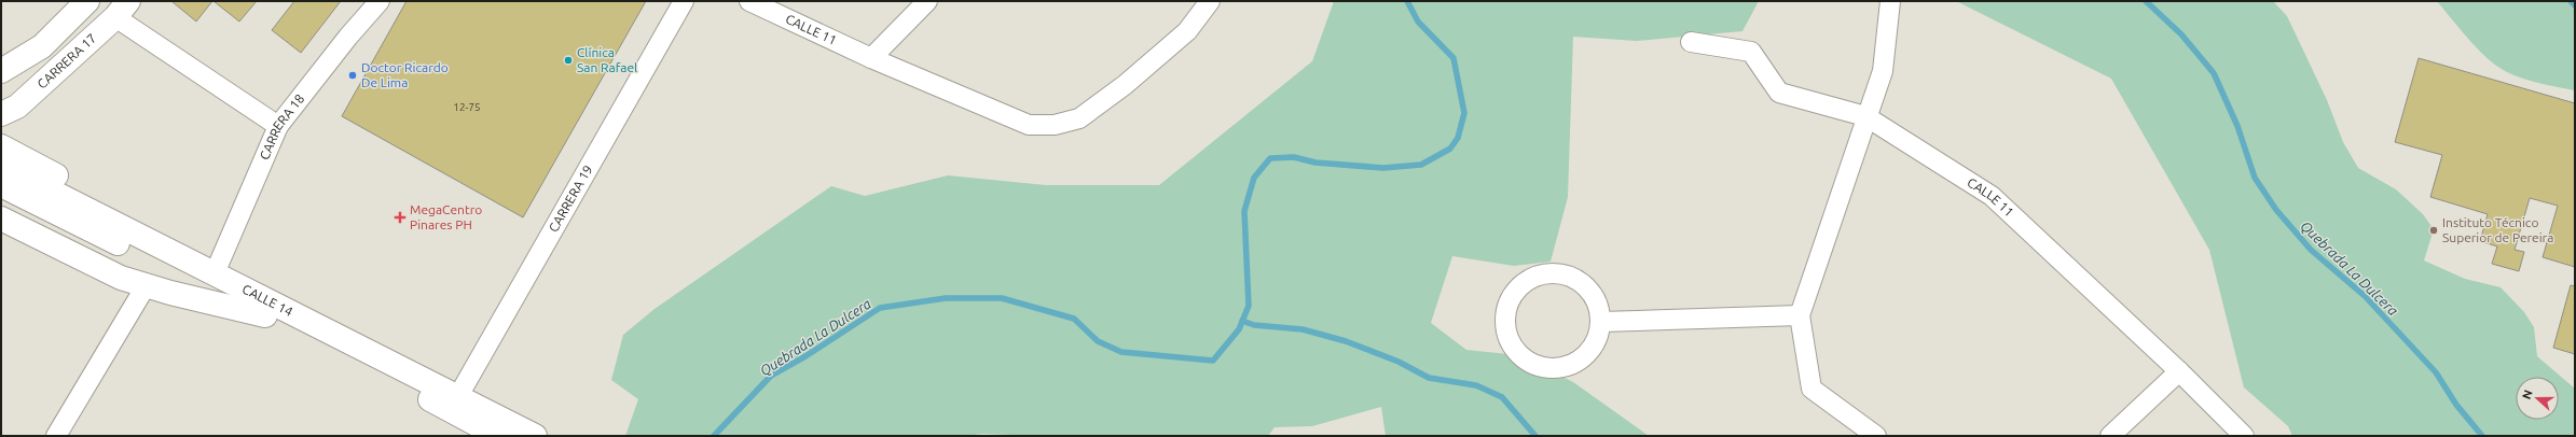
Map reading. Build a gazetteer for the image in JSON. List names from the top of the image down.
{
  "streets": {
    "main road": ["CARRERA 17", "CALLE 14"],
    "street": ["CALLE 11", "CARRERA 18", "CARRERA 19"]
  },
  "crossings": [
    ["CARRERA 18", "CALLE 14"],
    ["CARRERA 19", "CALLE 14"]
  ],
  "water": ["Quebrada La Dulcera"],
  "places": {
    "other": ["Clínica San Rafael", "Doctor Ricardo De Lima", "Instituto Técnico Superior de Pereira"],
    "health": ["MegaCentro Pinares PH"]
  },
  "house_numbers": ["12-75"],
  "north": "left"
}
